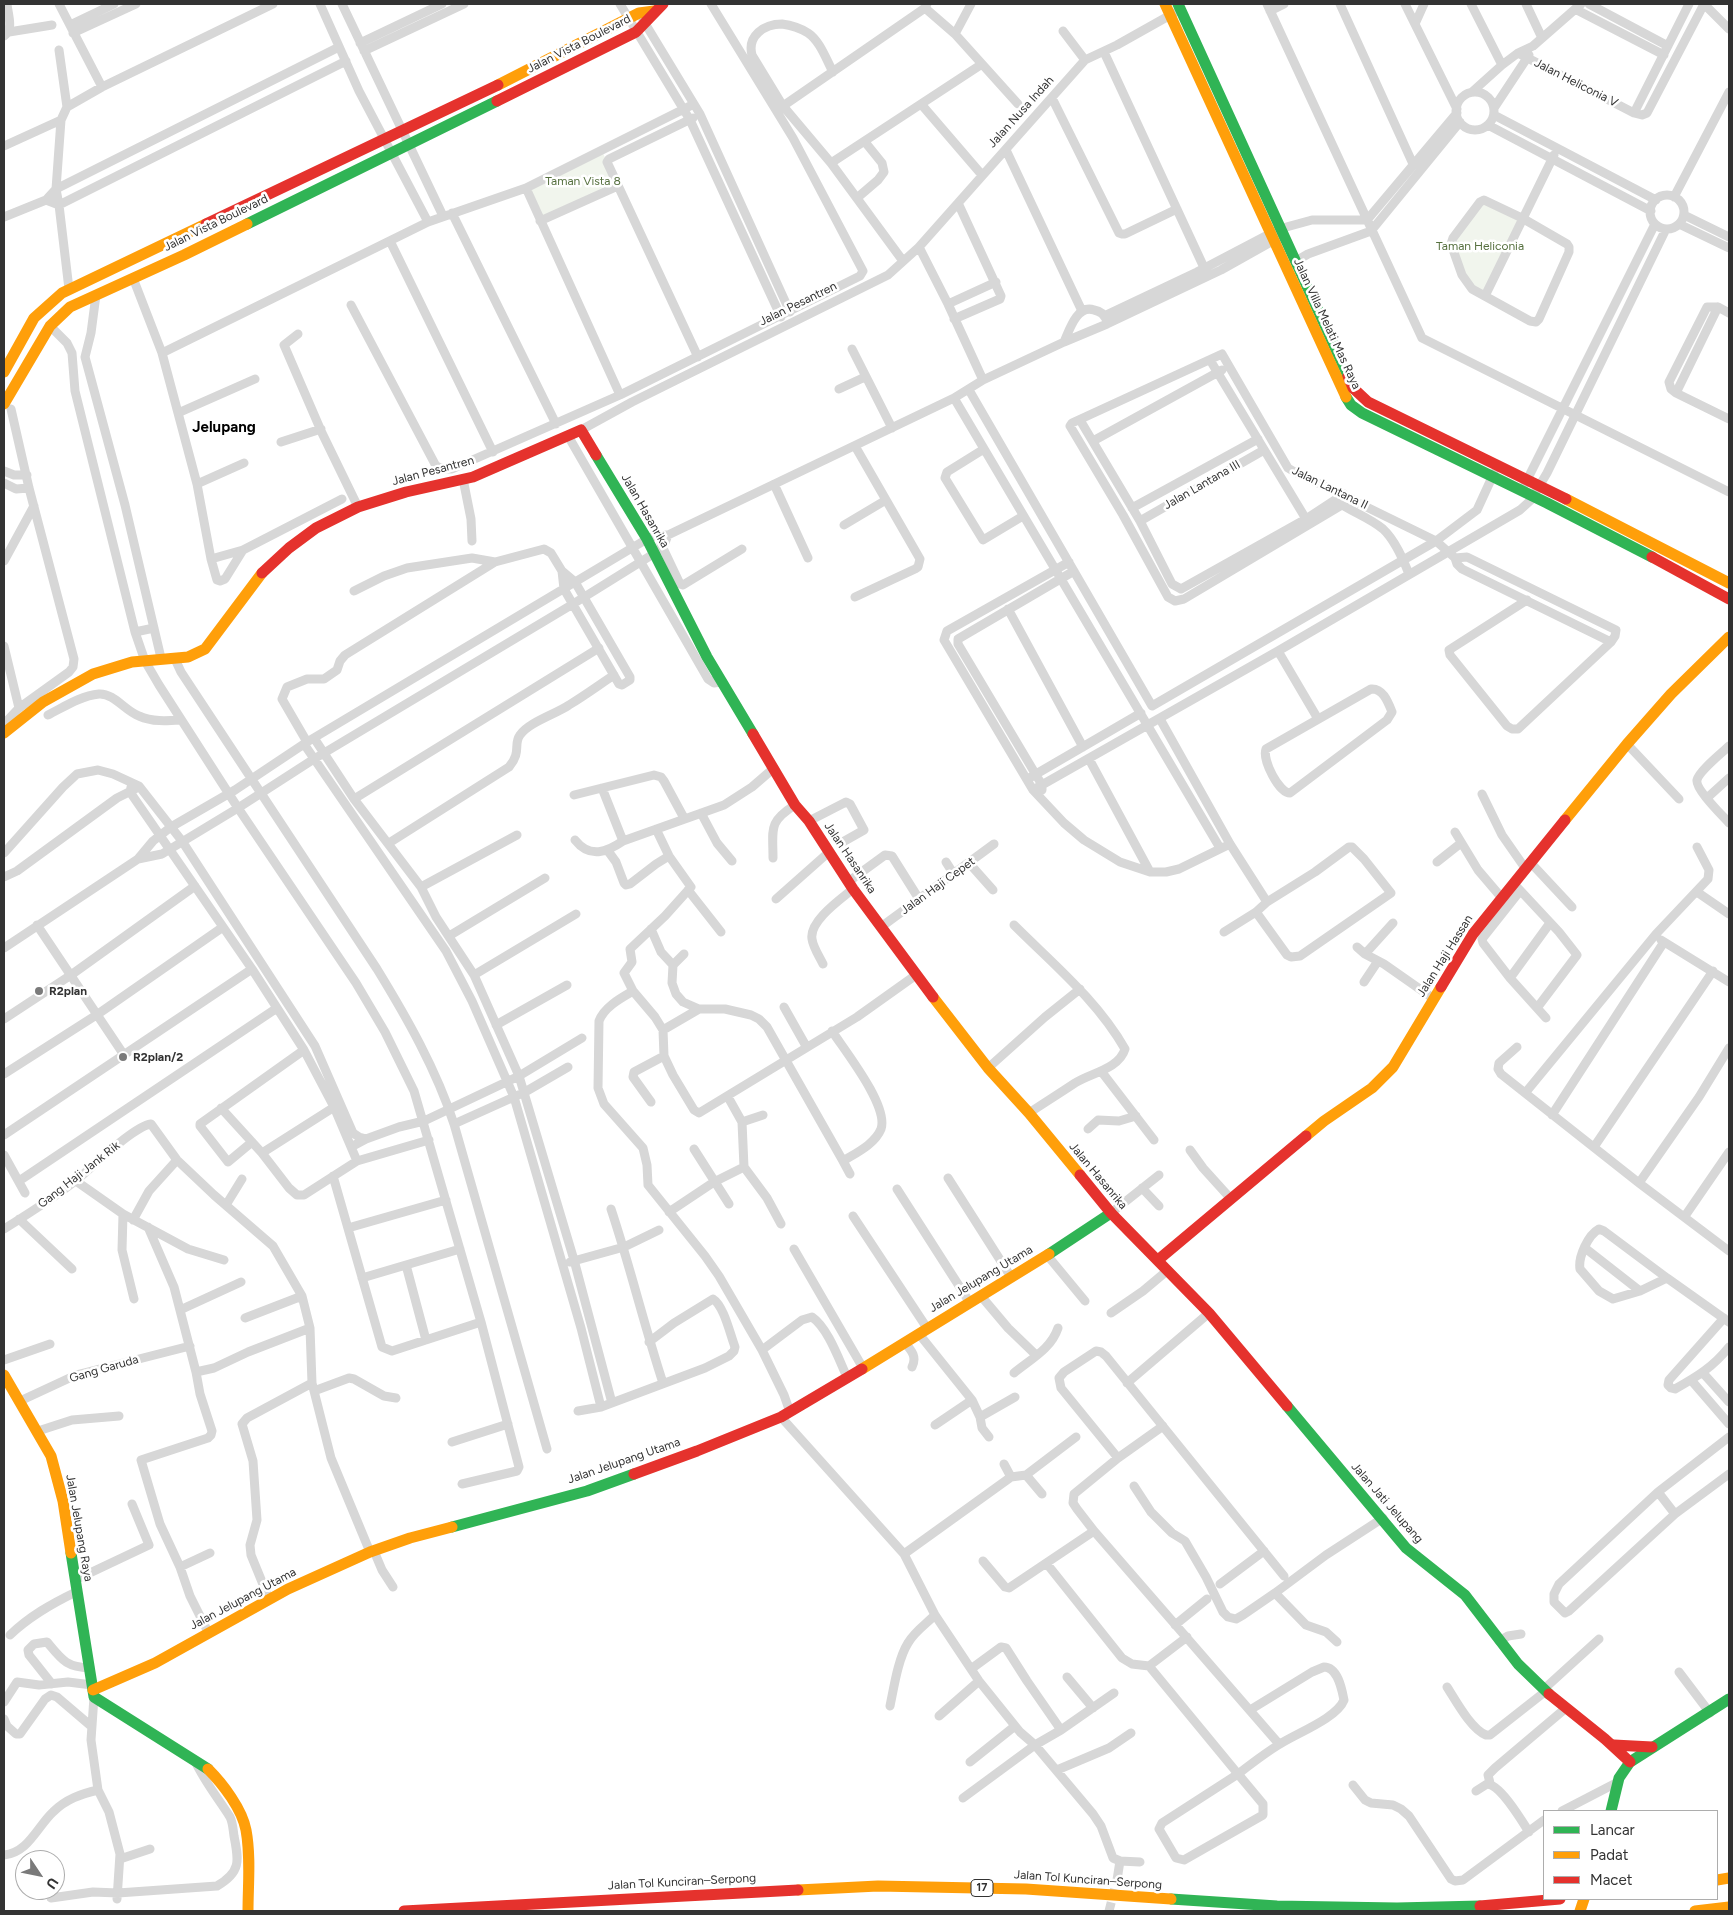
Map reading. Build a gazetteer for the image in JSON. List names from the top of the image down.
{
  "streets": {
    "main road": [
      "Jalan Vista Boulevard",
      "Jalan Pesantren",
      "Jalan Villa Melati Mas Raya",
      "Jalan Hasanrika",
      "Jalan Haji Hassan",
      "Jalan Jelupang Utama",
      "Jalan Jati Jelupang",
      "Jalan Jelupang Raya",
      "Jalan Tol Kunciran–Serpong",
      "17"
    ],
    "street": [
      "Jalan Heliconia V",
      "Jalan Nusa Indah",
      "Jalan Lantana III",
      "Jalan Lantana II",
      "Jalan Haji Cepet",
      "Gang Haji Jank Rik",
      "Gang Garuda"
    ]
  },
  "crossings": [
    ["Jalan Nusa Indah", "Jalan Pesantren"],
    ["Jalan Nusa Indah", "Jalan Villa Melati Mas Raya"],
    ["Jalan Pesantren", "Jalan Hasanrika"],
    ["Jalan Lantana III", "Jalan Lantana II"],
    ["Jalan Hasanrika", "Jalan Haji Cepet"],
    ["Jalan Hasanrika", "Jalan Haji Hassan"],
    ["Jalan Hasanrika", "Jalan Jelupang Utama"],
    ["Jalan Hasanrika", "Jalan Jati Jelupang"],
    ["Jalan Haji Hassan", "Jalan Jati Jelupang"],
    ["Jalan Jelupang Utama", "Jalan Jelupang Raya"],
    ["Gang Garuda", "Jalan Jelupang Raya"]
  ],
  "districts": ["Jelupang"],
  "parks": ["Taman Vista 8", "Taman Heliconia"],
  "places": ["R2plan", "R2plan/2"],
  "legend": ["Lancar", "Padat", "Macet"],
  "north": "bottom right"
}
